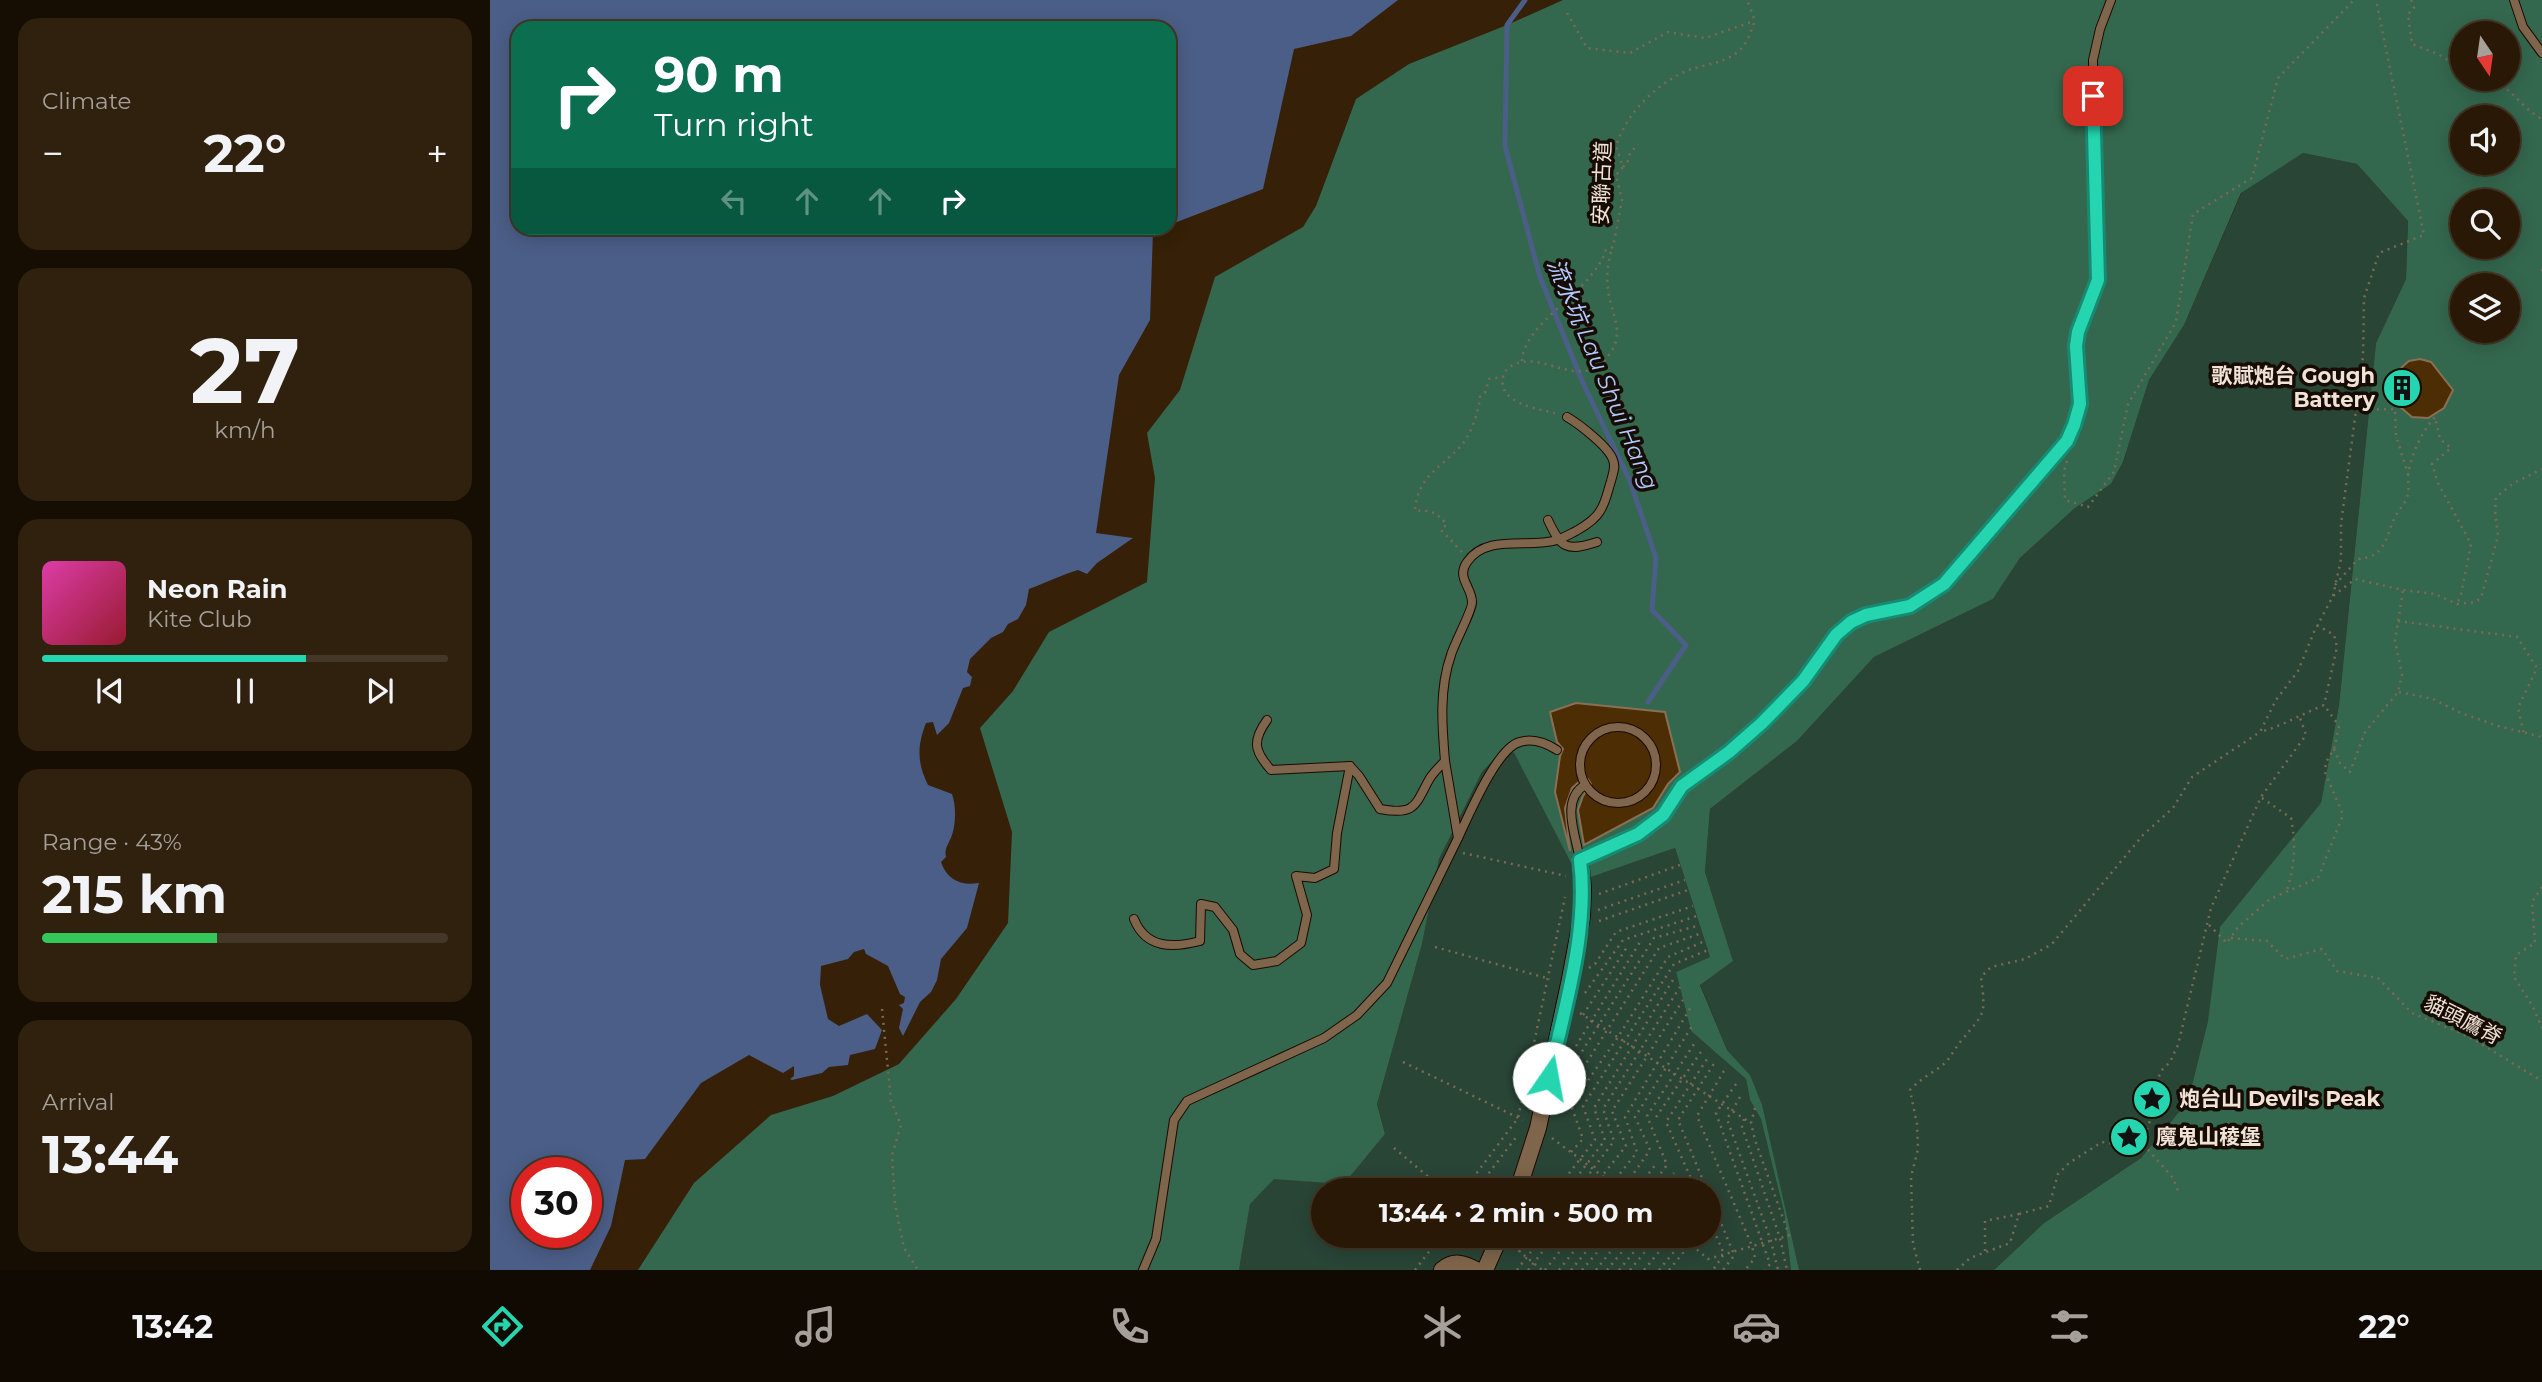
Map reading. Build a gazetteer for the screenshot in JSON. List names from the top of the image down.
{
  "streets": {
    "path": ["安聯古道", "貓頭鷹脊"]
  },
  "water": ["流水坑 Lau Shui Hang"],
  "places": {
    "building": ["歌賦炮台 Gough Battery"],
    "place": ["炮台山 Devil's Peak", "魔鬼山稜堡"]
  },
  "north": "bottom",
  "page": {
    "tile": [
      "Climate",
      ["27", "km/h"],
      ["Range · 43%", "215 km"],
      ["Arrival", "13:44"]
    ],
    "turn": ["90 m", "Turn right"],
    "heat": ["−", "22°", "+"],
    "song": ["Neon Rain", "Kite Club"],
    "limit": "30",
    "trip": "13:44 · 2 min · 500 m",
    "tabs": ["13:42", "22°"]
  }
}
